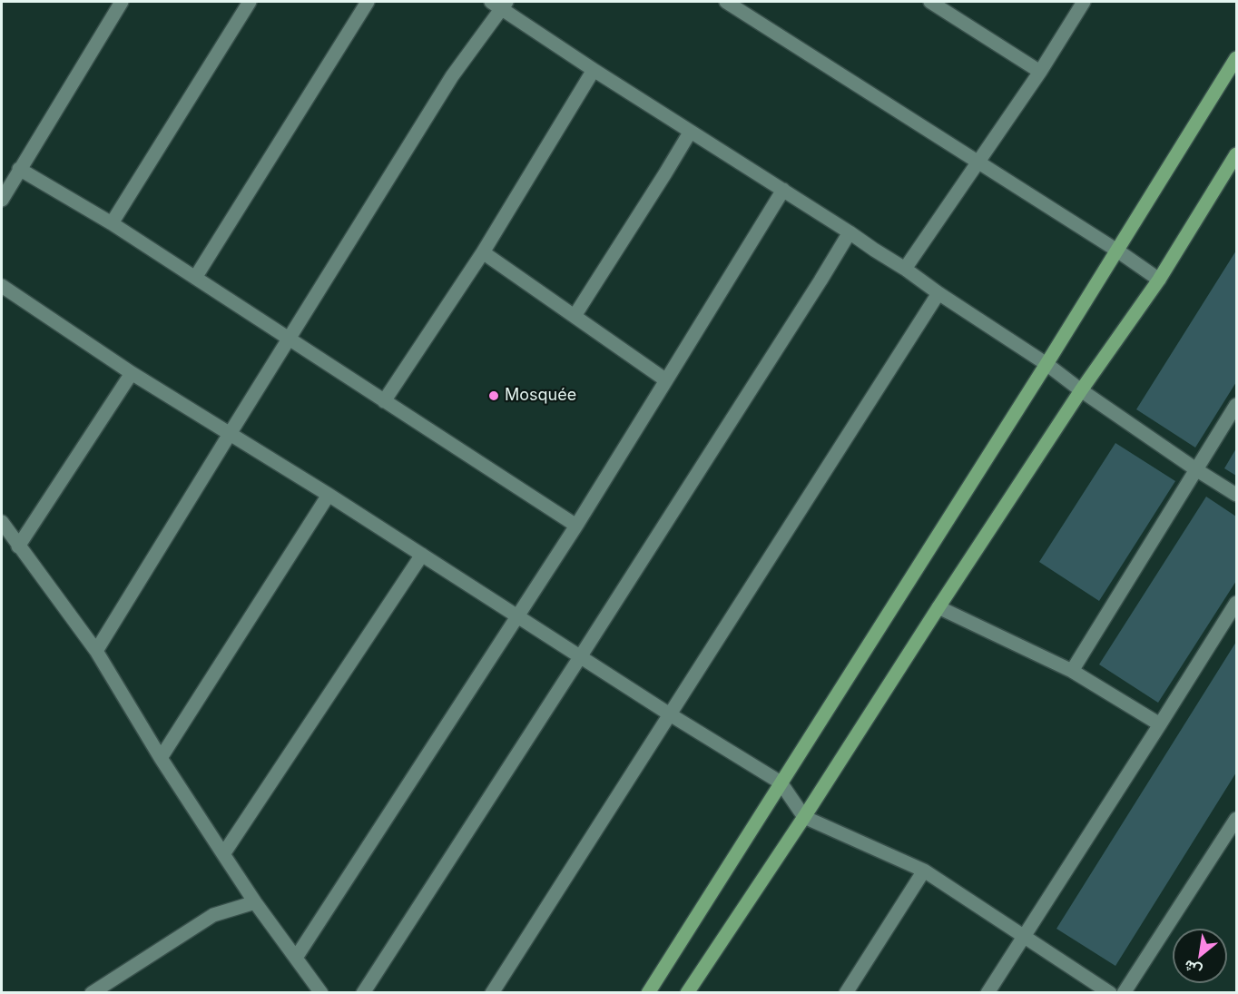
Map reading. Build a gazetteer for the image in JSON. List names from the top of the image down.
{
  "places": ["Mosquée"],
  "north": "bottom left"
}
